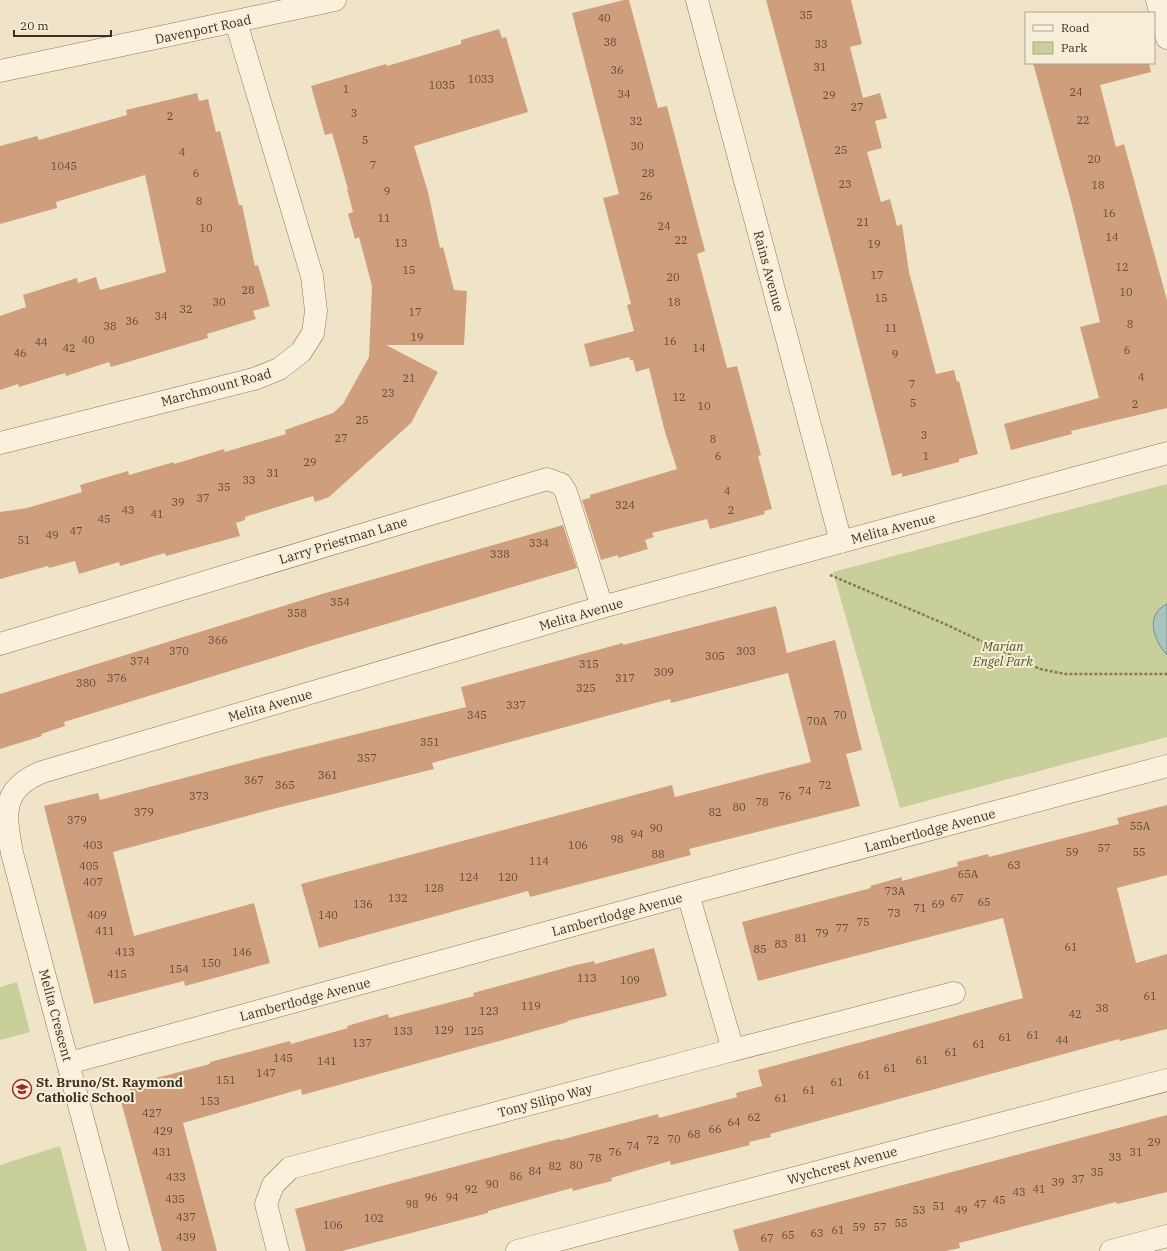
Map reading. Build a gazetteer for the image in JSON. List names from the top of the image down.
{
  "streets": {
    "street": [
      "Davenport Road",
      "Rains Avenue",
      "Marchmount Road",
      "Melita Avenue",
      "Larry Priestman Lane",
      "Lambertlodge Avenue",
      "Melita Crescent",
      "Tony Silipo Way",
      "Wychcrest Avenue"
    ]
  },
  "crossings": [
    ["Davenport Road", "Marchmount Road"],
    ["Rains Avenue", "Melita Avenue"],
    ["Melita Avenue", "Larry Priestman Lane"],
    ["Melita Avenue", "Melita Crescent"],
    ["Lambertlodge Avenue", "Melita Crescent"]
  ],
  "parks": ["Marian Engel Park"],
  "places": {
    "school or university": ["St. Bruno/St. Raymond Catholic School"]
  },
  "house_numbers": [
    "35",
    "40",
    "38",
    "33",
    "31",
    "36",
    "1033",
    "1035",
    "1",
    "24",
    "34",
    "29",
    "27",
    "3",
    "2",
    "22",
    "32",
    "5",
    "30",
    "25",
    "4",
    "20",
    "7",
    "1045",
    "6",
    "28",
    "23",
    "18",
    "9",
    "26",
    "8",
    "16",
    "11",
    "21",
    "24",
    "10",
    "14",
    "22",
    "13",
    "19",
    "12",
    "15",
    "17",
    "20",
    "28",
    "10",
    "15",
    "30",
    "18",
    "32",
    "17",
    "34",
    "36",
    "8",
    "38",
    "11",
    "19",
    "40",
    "16",
    "44",
    "42",
    "14",
    "6",
    "46",
    "9",
    "4",
    "21",
    "7",
    "23",
    "12",
    "5",
    "2",
    "10",
    "25",
    "3",
    "27",
    "8",
    "6",
    "1",
    "29",
    "31",
    "33",
    "35",
    "4",
    "37",
    "39",
    "324",
    "43",
    "2",
    "41",
    "45",
    "47",
    "49",
    "51",
    "334",
    "338",
    "354",
    "358",
    "366",
    "370",
    "303",
    "305",
    "374",
    "315",
    "309",
    "376",
    "317",
    "380",
    "325",
    "337",
    "345",
    "70",
    "70A",
    "351",
    "357",
    "361",
    "367",
    "365",
    "72",
    "74",
    "373",
    "76",
    "78",
    "80",
    "379",
    "82",
    "379",
    "55A",
    "90",
    "94",
    "98",
    "403",
    "106",
    "57",
    "59",
    "55",
    "88",
    "114",
    "63",
    "405",
    "65A",
    "124",
    "120",
    "407",
    "128",
    "73A",
    "132",
    "67",
    "65",
    "136",
    "69",
    "71",
    "73",
    "409",
    "140",
    "75",
    "77",
    "411",
    "79",
    "81",
    "83",
    "61",
    "85",
    "413",
    "146",
    "150",
    "154",
    "415",
    "113",
    "109",
    "61",
    "119",
    "38",
    "123",
    "42",
    "129",
    "133",
    "125",
    "61",
    "61",
    "44",
    "137",
    "61",
    "61",
    "145",
    "61",
    "141",
    "61",
    "147",
    "61",
    "151",
    "61",
    "61",
    "61",
    "153",
    "427",
    "62",
    "64",
    "66",
    "429",
    "68",
    "70",
    "72",
    "29",
    "74",
    "431",
    "76",
    "31",
    "33",
    "78",
    "80",
    "82",
    "84",
    "35",
    "86",
    "433",
    "37",
    "39",
    "90",
    "92",
    "41",
    "43",
    "96",
    "94",
    "435",
    "45",
    "98",
    "47",
    "51",
    "53",
    "49",
    "437",
    "102",
    "55",
    "106",
    "59",
    "57",
    "61",
    "63",
    "65",
    "439",
    "67"
  ],
  "legend": ["Road", "Park"],
  "scale_bar": "20 m"
}
